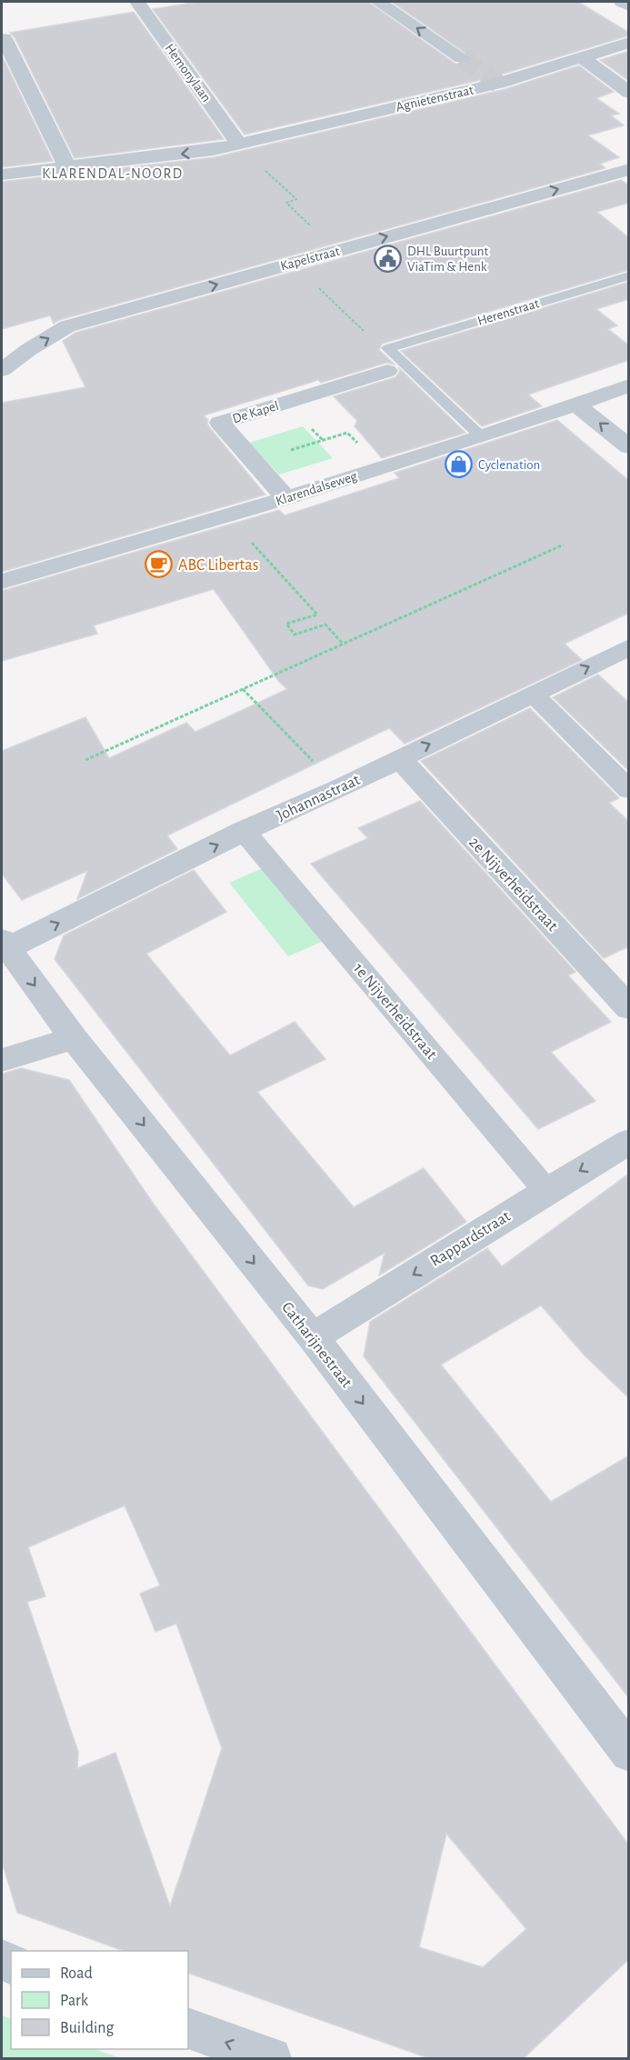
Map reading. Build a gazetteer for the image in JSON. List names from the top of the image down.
{
  "streets": {
    "street": [
      "Hemonylaan",
      "Agnietenstraat",
      "Kapelstraat",
      "De Kapel",
      "Klarendalseweg",
      "Johannastraat",
      "2e Nijverheidstraat",
      "1e Nijverheidstraat",
      "Rappardstraat",
      "Catharijnestraat"
    ],
    "lane": ["Herenstraat"]
  },
  "crossings": [
    ["Hemonylaan", "Agnietenstraat"],
    ["De Kapel", "Klarendalseweg"],
    ["Johannastraat", "2e Nijverheidstraat"],
    ["Johannastraat", "1e Nijverheidstraat"],
    ["Johannastraat", "Catharijnestraat"],
    ["1e Nijverheidstraat", "Rappardstraat"],
    ["Rappardstraat", "Catharijnestraat"]
  ],
  "one_way": [
    "Kapelstraat",
    "Johannastraat",
    "Rappardstraat",
    "Catharijnestraat"
  ],
  "districts": ["KLARENDAL-NOORD"],
  "places": {
    "public building": ["DHL Buurtpunt ViaTim & Henk"],
    "shop": ["Cyclenation"],
    "cafe": ["ABC Libertas"]
  },
  "legend": ["Road", "Park", "Building"]
}
